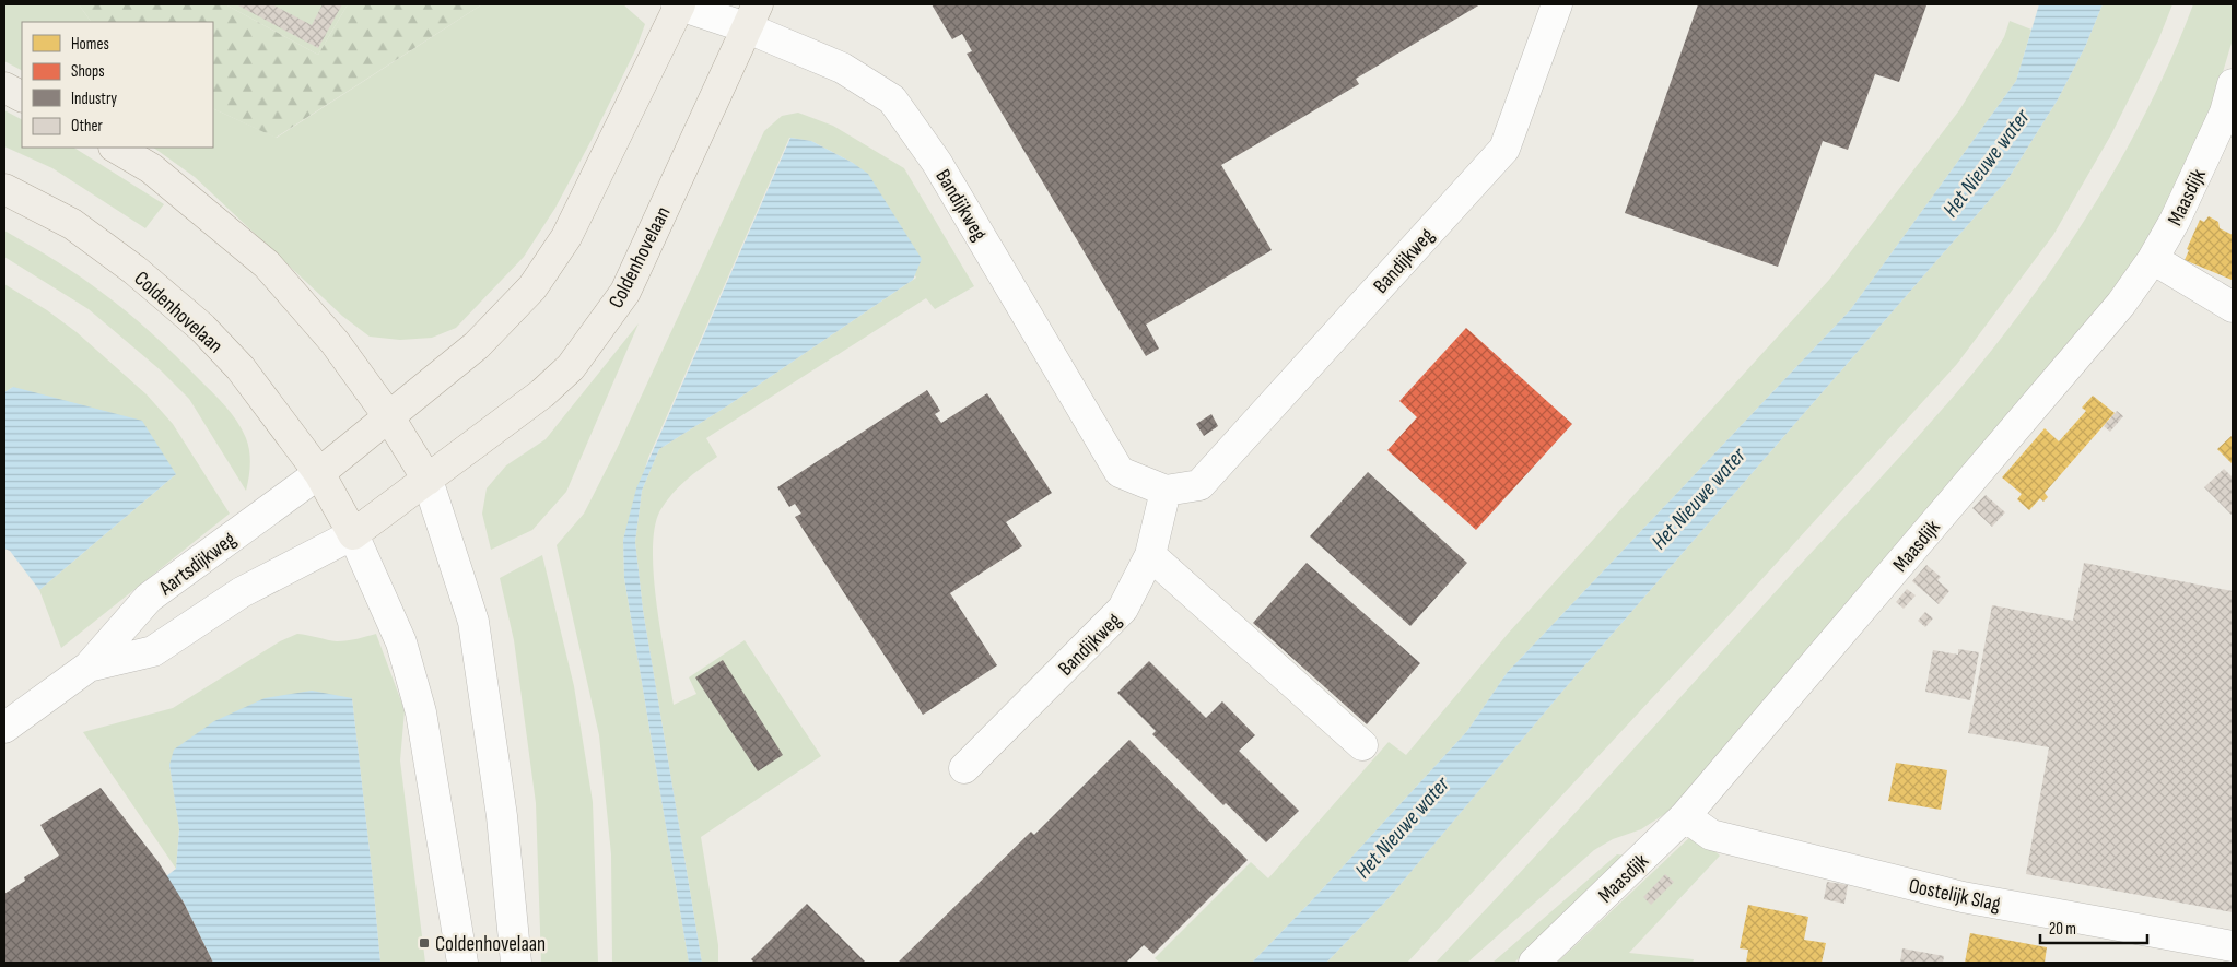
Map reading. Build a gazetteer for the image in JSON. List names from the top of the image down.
{
  "streets": {
    "main road": ["Coldenhovelaan"],
    "street": [
      "Maasdijk",
      "Bandijkweg",
      "Aartsdijkweg",
      "Oostelijk Slag"
    ]
  },
  "crossings": [
    ["Maasdijk", "Oostelijk Slag"],
    ["Bandijkweg", "Coldenhovelaan"],
    ["Coldenhovelaan", "Aartsdijkweg"]
  ],
  "water": ["Het Nieuwe water"],
  "places": {
    "transit": ["Coldenhovelaan"]
  },
  "legend": [
    "Homes",
    "Shops",
    "Industry",
    "Other"
  ],
  "scale_bar": "20 m"
}
